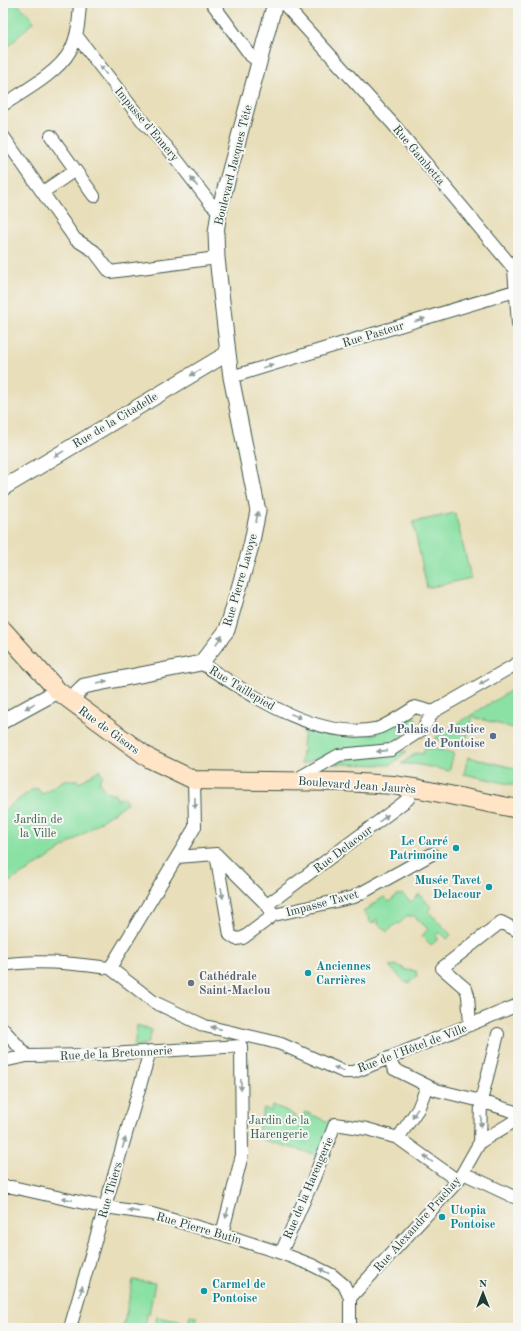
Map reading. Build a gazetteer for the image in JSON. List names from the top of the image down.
{
  "streets": {
    "main road": ["Rue de Gisors", "Boulevard Jean Jaurès"],
    "street": [
      "Impasse d'Ennery",
      "Rue Gambetta",
      "Boulevard Jacques Tête",
      "Rue Pasteur",
      "Rue de la Citadelle",
      "Rue Pierre Lavoye",
      "Rue Taillepied",
      "Rue Delacour",
      "Impasse Tavet",
      "Rue de l'Hôtel de Ville",
      "Rue de la Bretonnerie",
      "Rue de la Harengerie",
      "Rue Thiers",
      "Rue Alexandre Prachay",
      "Rue Pierre Butin"
    ]
  },
  "crossings": [
    ["Impasse d'Ennery", "Boulevard Jacques Tête"],
    ["Rue Gambetta", "Rue Pasteur"],
    ["Boulevard Jacques Tête", "Rue de la Citadelle"],
    ["Boulevard Jacques Tête", "Rue Pierre Lavoye"],
    ["Rue Pasteur", "Rue Pierre Lavoye"],
    ["Rue de la Citadelle", "Rue Pierre Lavoye"],
    ["Rue Pierre Lavoye", "Rue Taillepied"],
    ["Rue de Gisors", "Boulevard Jean Jaurès"],
    ["Boulevard Jean Jaurès", "Rue Delacour"],
    ["Rue Delacour", "Impasse Tavet"],
    ["Rue de la Bretonnerie", "Rue Thiers"],
    ["Rue de la Bretonnerie", "Rue Pierre Butin"],
    ["Rue de la Harengerie", "Rue Pierre Butin"],
    ["Rue Thiers", "Rue Pierre Butin"],
    ["Rue Alexandre Prachay", "Rue Pierre Butin"]
  ],
  "one_way": [
    "Rue Pasteur",
    "Rue de la Citadelle",
    "Rue Pierre Lavoye",
    "Rue Taillepied",
    "Rue de l'Hôtel de Ville",
    "Rue Thiers",
    "Rue Pierre Butin"
  ],
  "parks": ["Jardin de la Ville", "Jardin de la Harengerie"],
  "places": [
    "Palais de Justice de Pontoise",
    "Le Carré Patrimoine",
    "Musée Tavet Delacour",
    "Anciennes Carrières",
    "Cathédrale Saint-Maclou",
    "Utopia Pontoise",
    "Carmel de Pontoise"
  ],
  "north": "top"
}
